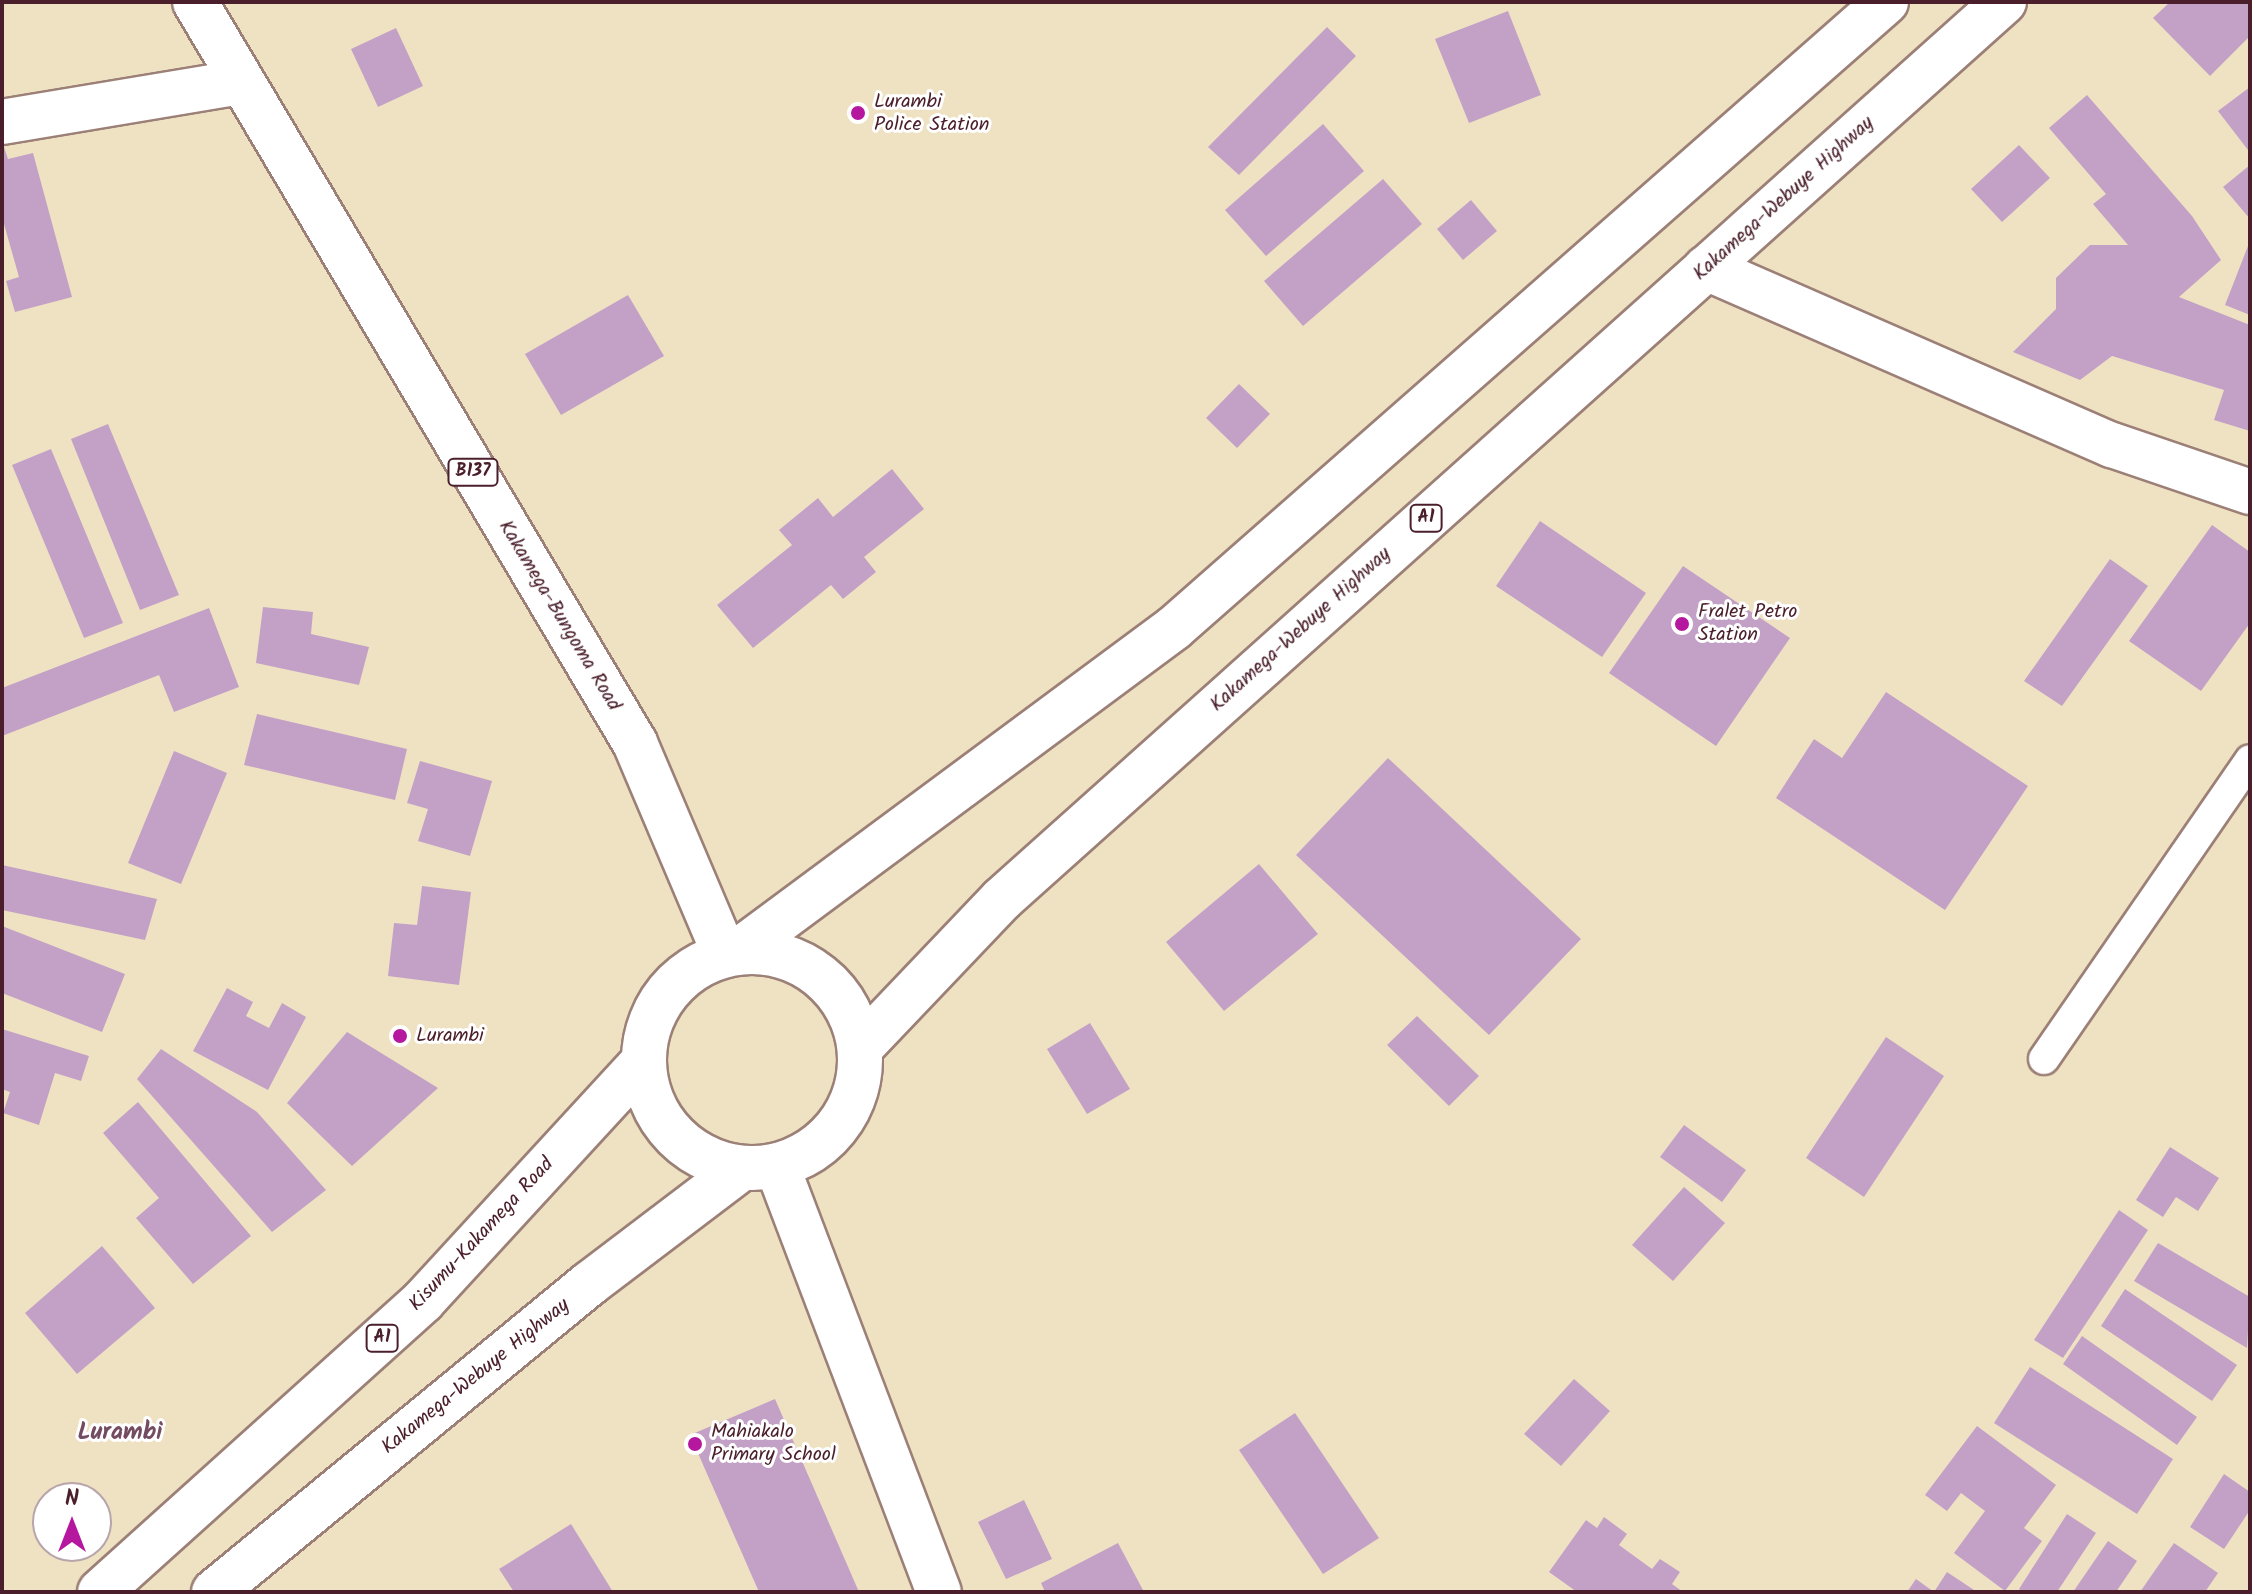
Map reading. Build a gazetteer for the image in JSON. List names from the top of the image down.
{
  "streets": {
    "main road": [
      "Kakamega-Webuye Highway",
      "B137",
      "A1",
      "Kakamega-Bungoma Road",
      "Kisumu-Kakamega Road"
    ]
  },
  "crossings": [
    ["Kakamega-Webuye Highway", "Kakamega-Bungoma Road"],
    ["Kakamega-Webuye Highway", "Kisumu-Kakamega Road"],
    ["Kakamega-Bungoma Road", "Kisumu-Kakamega Road"]
  ],
  "districts": ["Lurambi"],
  "places": [
    "Lurambi Police Station",
    "Fralet Petro Station",
    "Lurambi",
    "Mahiakalo Primary School"
  ],
  "north": "top"
}
